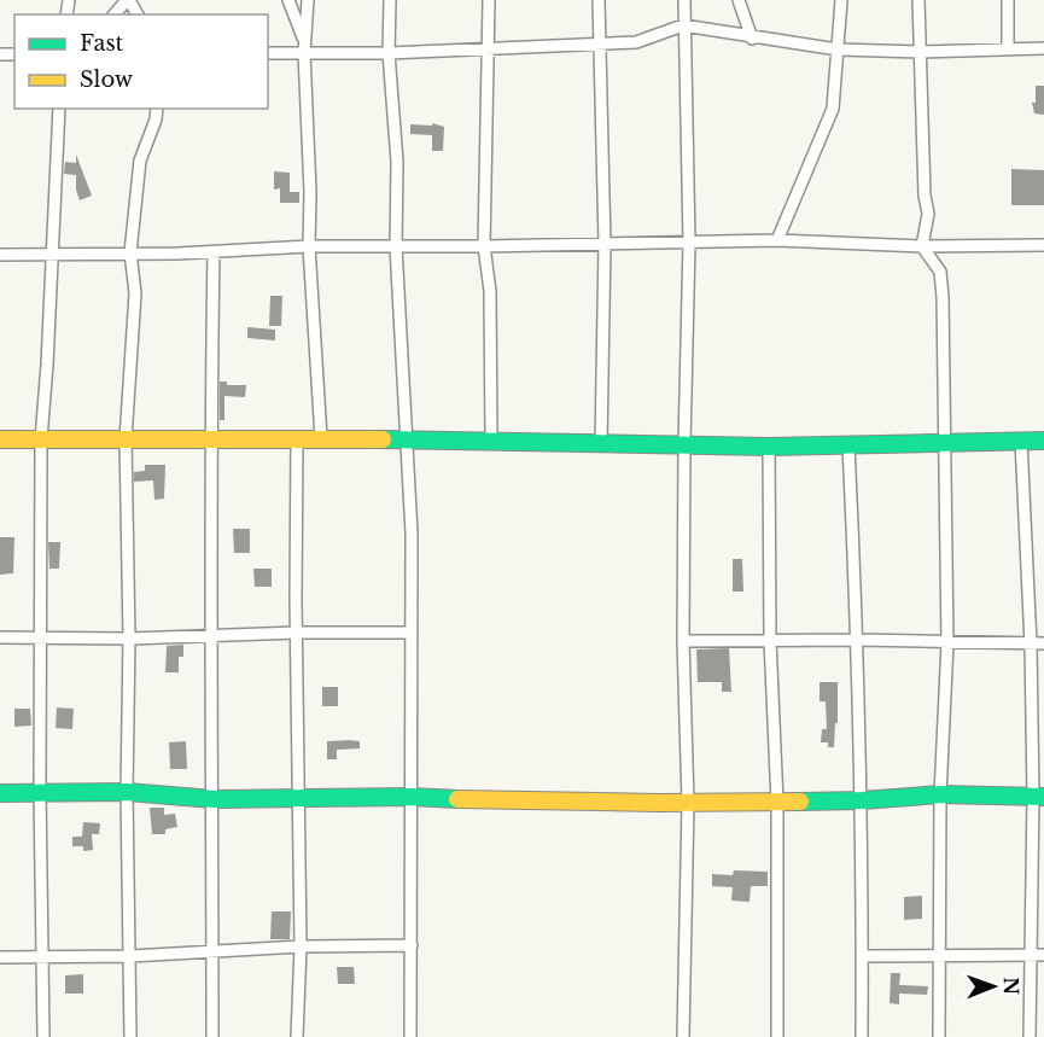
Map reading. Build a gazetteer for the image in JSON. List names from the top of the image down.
{
  "legend": ["Fast", "Slow"],
  "north": "right"
}
